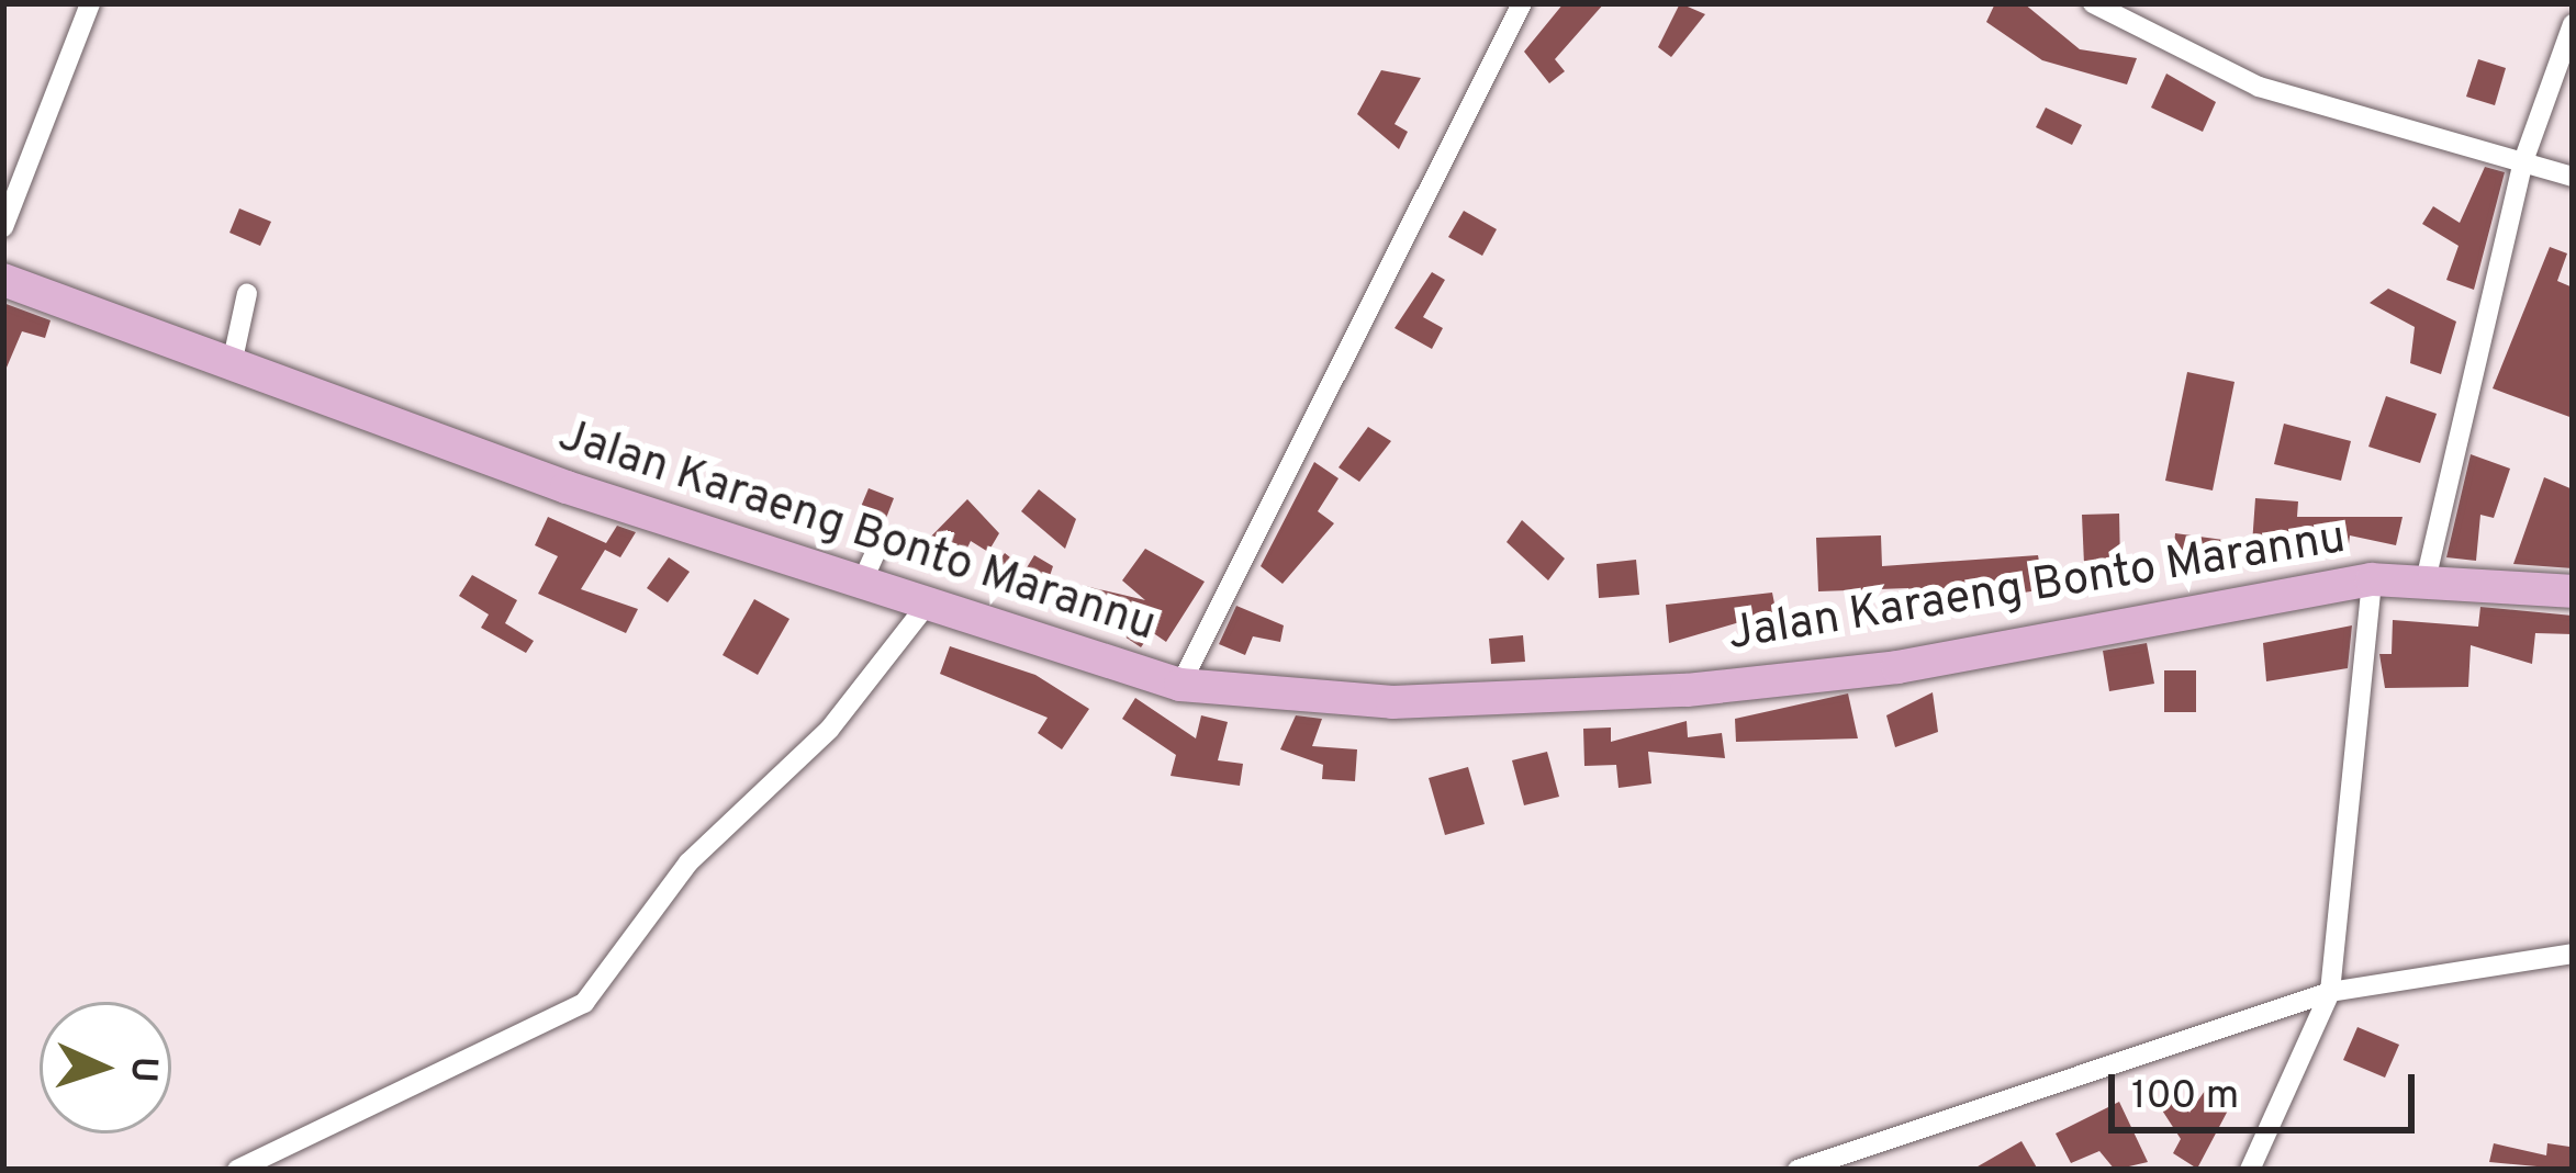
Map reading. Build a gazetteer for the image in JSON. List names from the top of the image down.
{
  "streets": {
    "main road": ["Jalan Karaeng Bonto Marannu"]
  },
  "scale_bar": "100 m",
  "north": "right"
}
